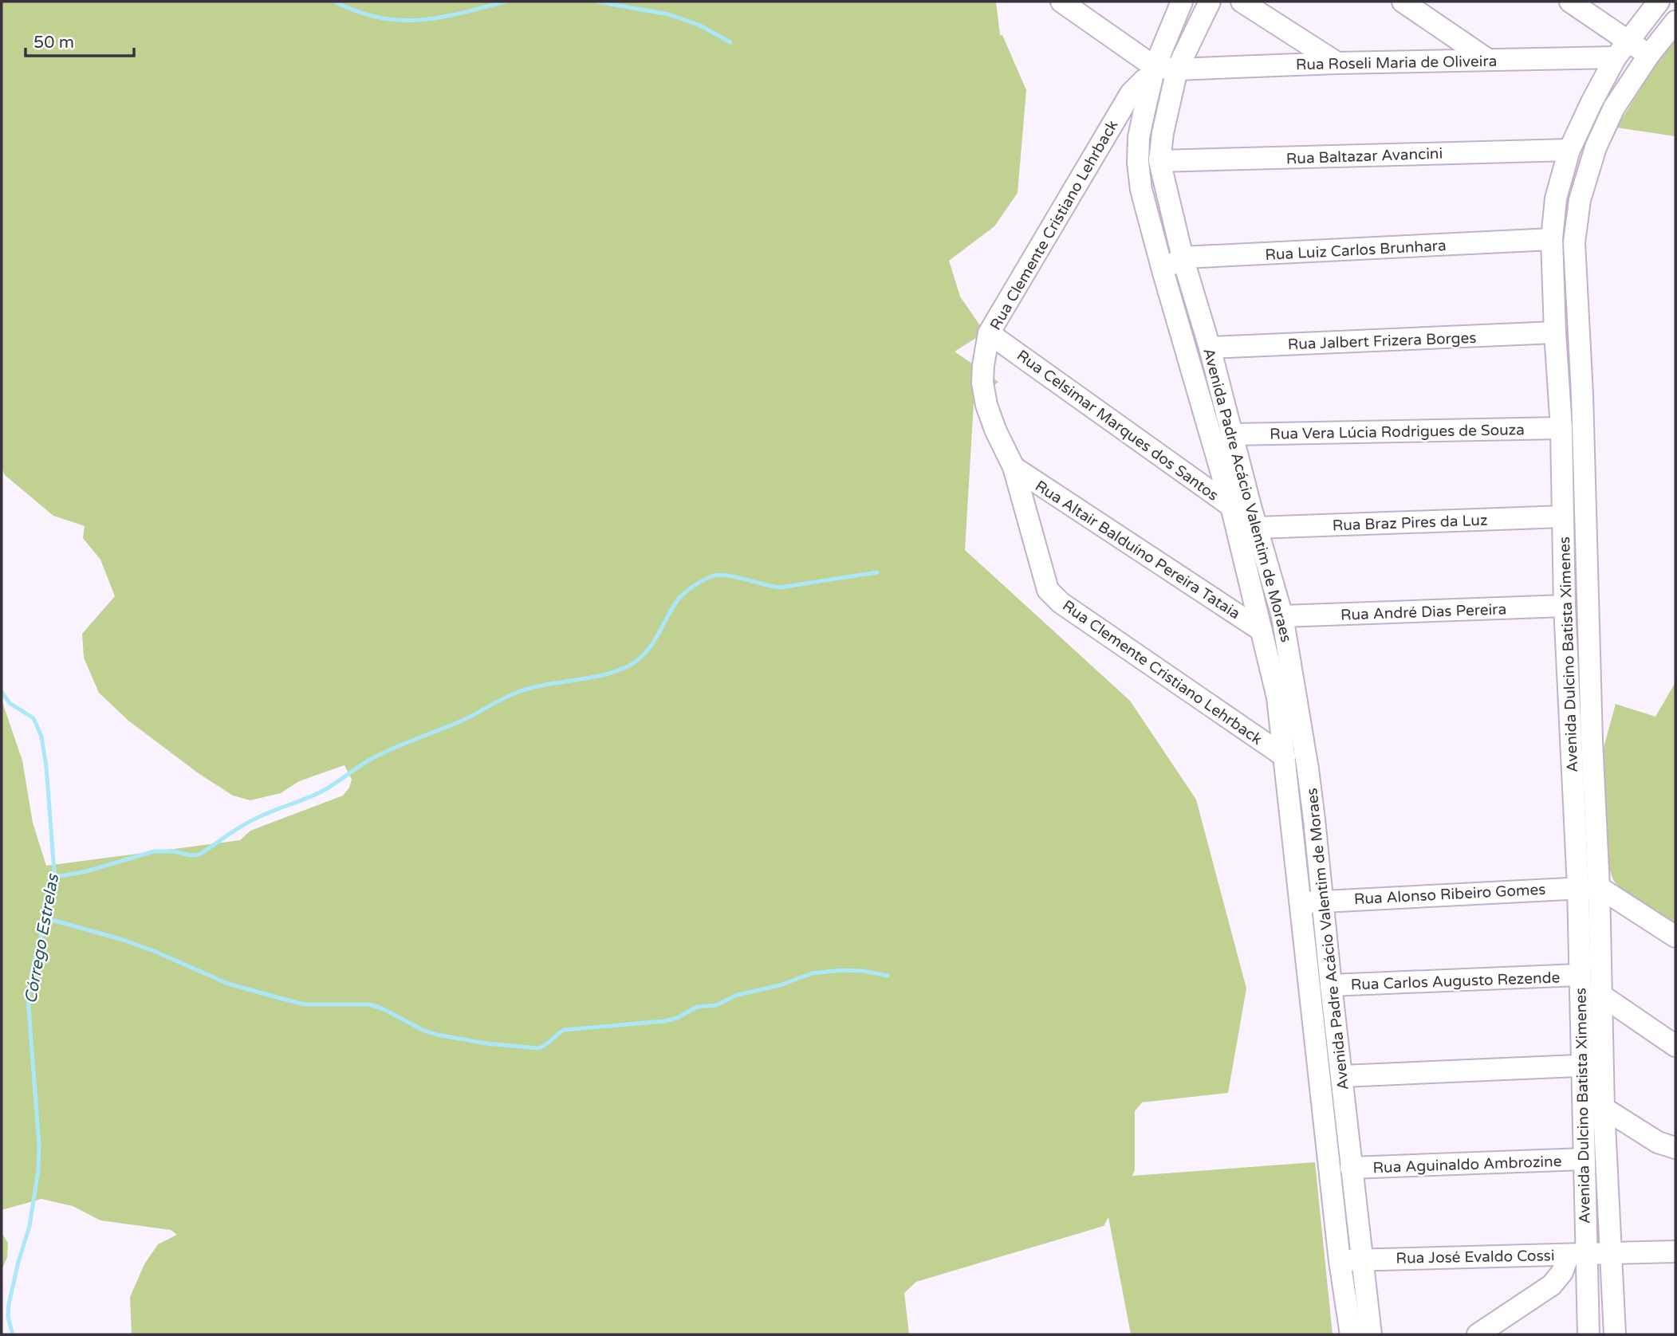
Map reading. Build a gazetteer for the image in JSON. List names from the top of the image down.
{
  "streets": {
    "street": [
      "Rua Roseli Maria de Oliveira",
      "Rua Baltazar Avancini",
      "Rua Clemente Cristiano Lehrback",
      "Rua Luiz Carlos Brunhara",
      "Rua Jalbert Frizera Borges",
      "Rua Celsimar Marques dos Santos",
      "Rua Vera Lúcia Rodrigues de Souza",
      "Avenida Padre Acácio Valentim de Moraes",
      "Rua Braz Pires da Luz",
      "Rua Altair Balduíno Pereira Tataia",
      "Rua André Dias Pereira",
      "Avenida Dulcino Batista Ximenes",
      "Rua Alonso Ribeiro Gomes",
      "Rua Carlos Augusto Rezende",
      "Rua Aguinaldo Ambrozine",
      "Rua José Evaldo Cossi"
    ]
  },
  "crossings": [
    ["Rua Roseli Maria de Oliveira", "Rua Clemente Cristiano Lehrback"],
    ["Rua Roseli Maria de Oliveira", "Avenida Padre Acácio Valentim de Moraes"],
    ["Rua Roseli Maria de Oliveira", "Avenida Dulcino Batista Ximenes"],
    ["Rua Baltazar Avancini", "Avenida Padre Acácio Valentim de Moraes"],
    ["Rua Baltazar Avancini", "Avenida Dulcino Batista Ximenes"],
    ["Rua Clemente Cristiano Lehrback", "Rua Celsimar Marques dos Santos"],
    ["Rua Clemente Cristiano Lehrback", "Avenida Padre Acácio Valentim de Moraes"],
    ["Rua Clemente Cristiano Lehrback", "Rua Altair Balduíno Pereira Tataia"],
    ["Rua Luiz Carlos Brunhara", "Avenida Padre Acácio Valentim de Moraes"],
    ["Rua Luiz Carlos Brunhara", "Avenida Dulcino Batista Ximenes"],
    ["Rua Jalbert Frizera Borges", "Avenida Padre Acácio Valentim de Moraes"],
    ["Rua Jalbert Frizera Borges", "Avenida Dulcino Batista Ximenes"],
    ["Rua Celsimar Marques dos Santos", "Avenida Padre Acácio Valentim de Moraes"],
    ["Rua Vera Lúcia Rodrigues de Souza", "Avenida Padre Acácio Valentim de Moraes"],
    ["Rua Vera Lúcia Rodrigues de Souza", "Avenida Dulcino Batista Ximenes"],
    ["Avenida Padre Acácio Valentim de Moraes", "Rua Braz Pires da Luz"],
    ["Avenida Padre Acácio Valentim de Moraes", "Rua Altair Balduíno Pereira Tataia"],
    ["Avenida Padre Acácio Valentim de Moraes", "Rua André Dias Pereira"],
    ["Avenida Padre Acácio Valentim de Moraes", "Rua Alonso Ribeiro Gomes"],
    ["Avenida Padre Acácio Valentim de Moraes", "Rua Carlos Augusto Rezende"],
    ["Avenida Padre Acácio Valentim de Moraes", "Rua Aguinaldo Ambrozine"],
    ["Avenida Padre Acácio Valentim de Moraes", "Rua José Evaldo Cossi"],
    ["Rua Braz Pires da Luz", "Avenida Dulcino Batista Ximenes"],
    ["Rua André Dias Pereira", "Avenida Dulcino Batista Ximenes"],
    ["Avenida Dulcino Batista Ximenes", "Rua Alonso Ribeiro Gomes"],
    ["Avenida Dulcino Batista Ximenes", "Rua Carlos Augusto Rezende"],
    ["Avenida Dulcino Batista Ximenes", "Rua Aguinaldo Ambrozine"],
    ["Avenida Dulcino Batista Ximenes", "Rua José Evaldo Cossi"]
  ],
  "water": ["Córrego Estrelas"],
  "scale_bar": "50 m"
}
